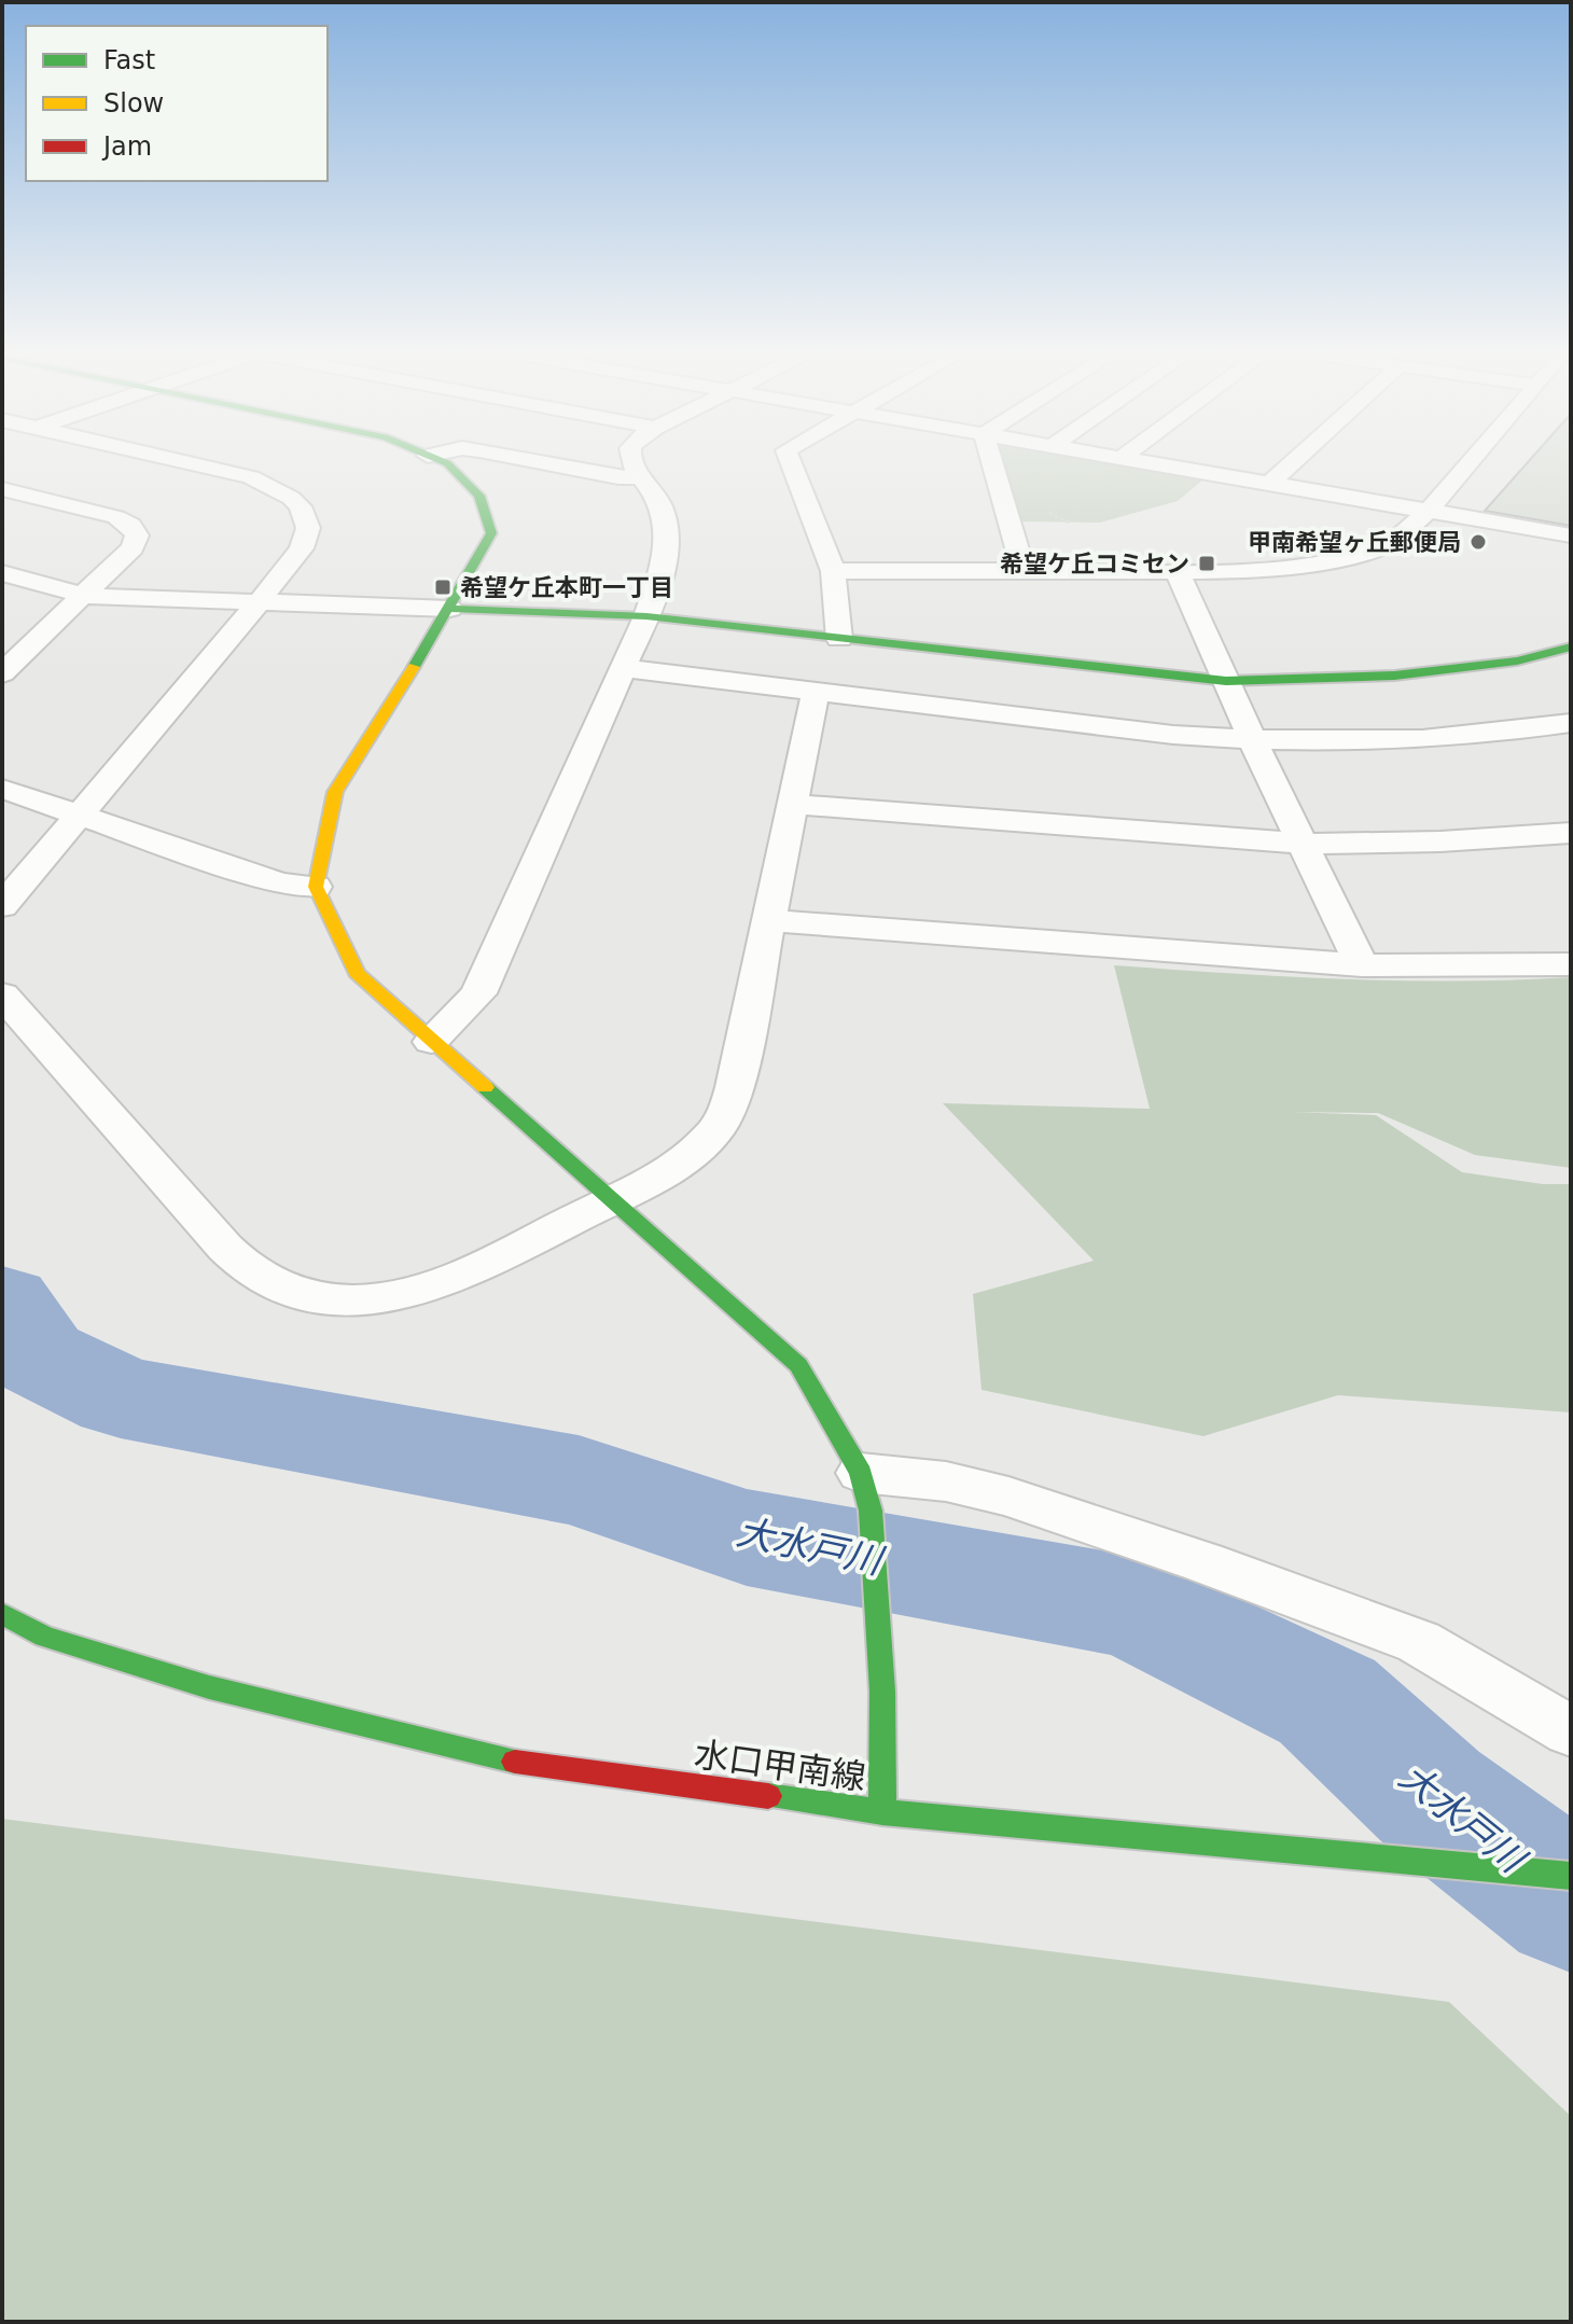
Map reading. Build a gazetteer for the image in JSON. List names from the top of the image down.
{
  "streets": {
    "street": ["水口甲南線"]
  },
  "water": ["大水戸川"],
  "places": {
    "other": ["甲南希望ヶ丘郵便局"],
    "transit": ["希望ケ丘コミセン", "希望ケ丘本町一丁目"]
  },
  "legend": ["Fast", "Slow", "Jam"]
}
